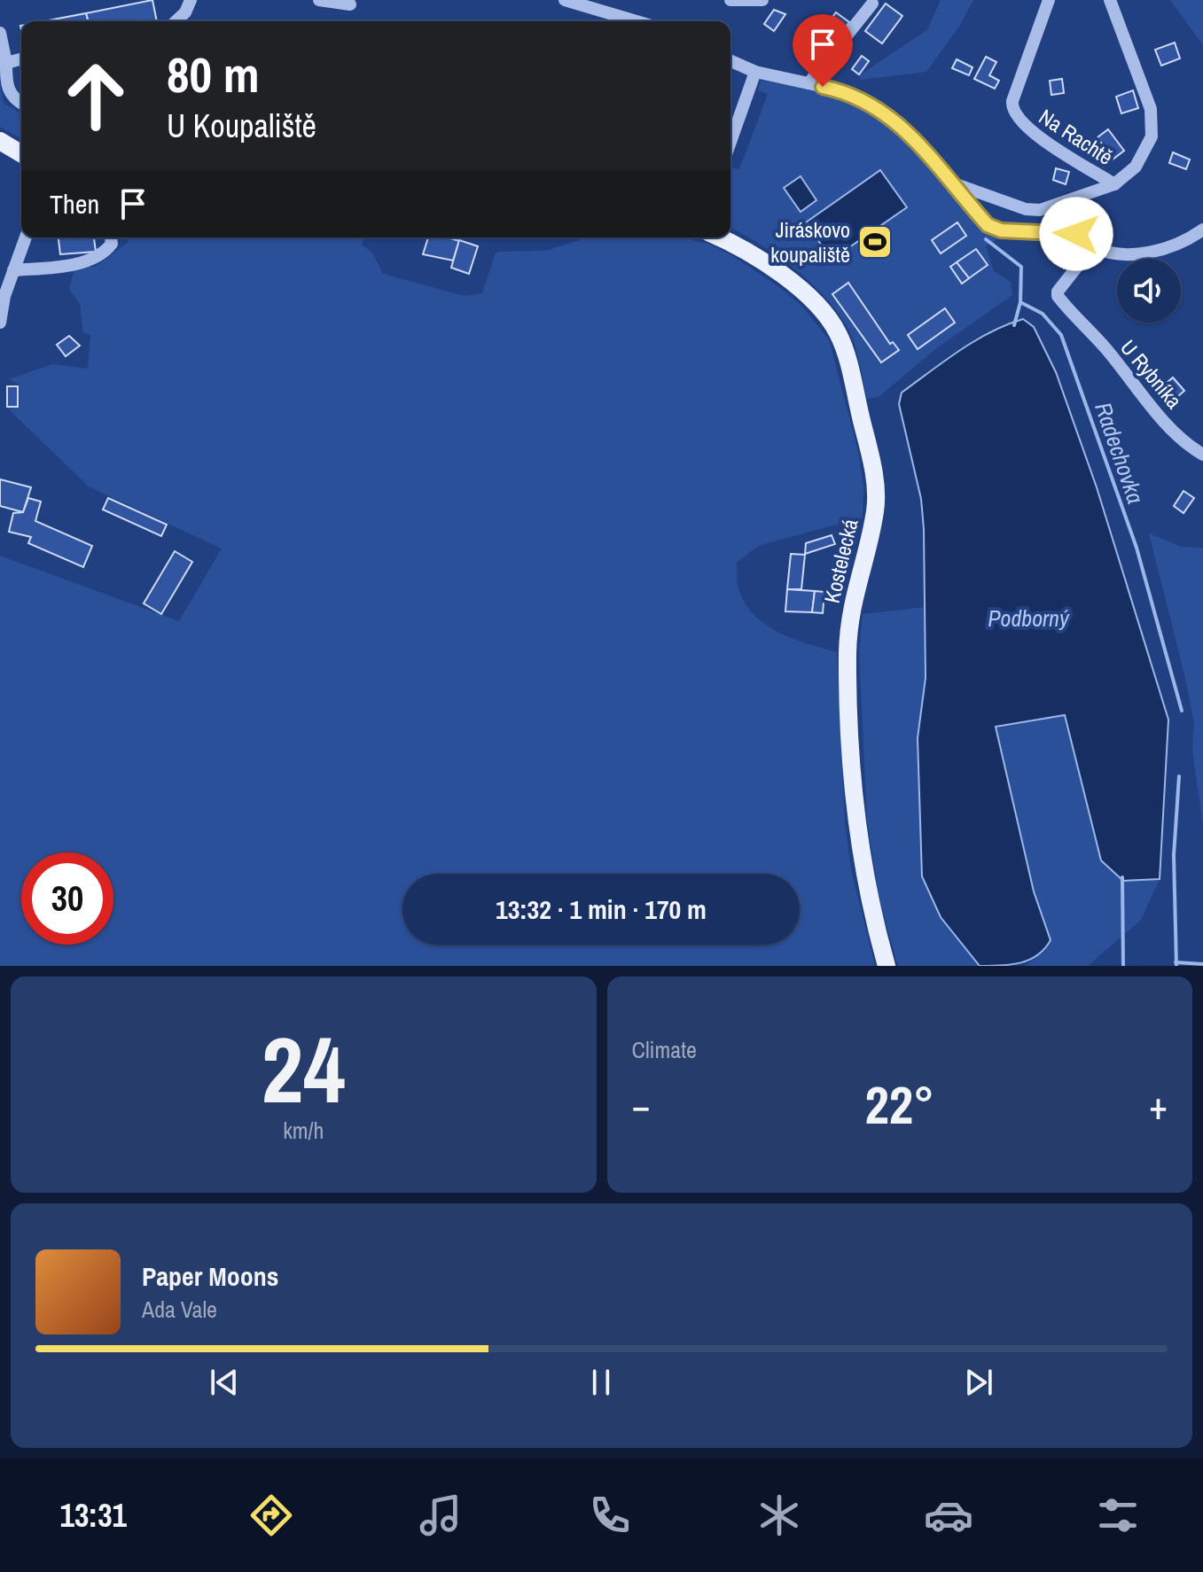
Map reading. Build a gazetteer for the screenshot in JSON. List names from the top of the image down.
{
  "streets": {
    "main road": ["Kostelecká"],
    "street": ["Na Rachtě", "U Rybníka"]
  },
  "water": ["Radechovka", "Podborný"],
  "places": {
    "sports": ["Jiráskovo koupaliště"]
  },
  "page": {
    "turn": ["80 m", "U Koupaliště"],
    "then": "Then",
    "limit": "30",
    "trip": "13:32 · 1 min · 170 m",
    "tile": [
      ["24", "km/h"],
      "Climate"
    ],
    "heat": ["−", "22°", "+"],
    "song": ["Paper Moons", "Ada Vale"],
    "tabs": "13:31"
  }
}
